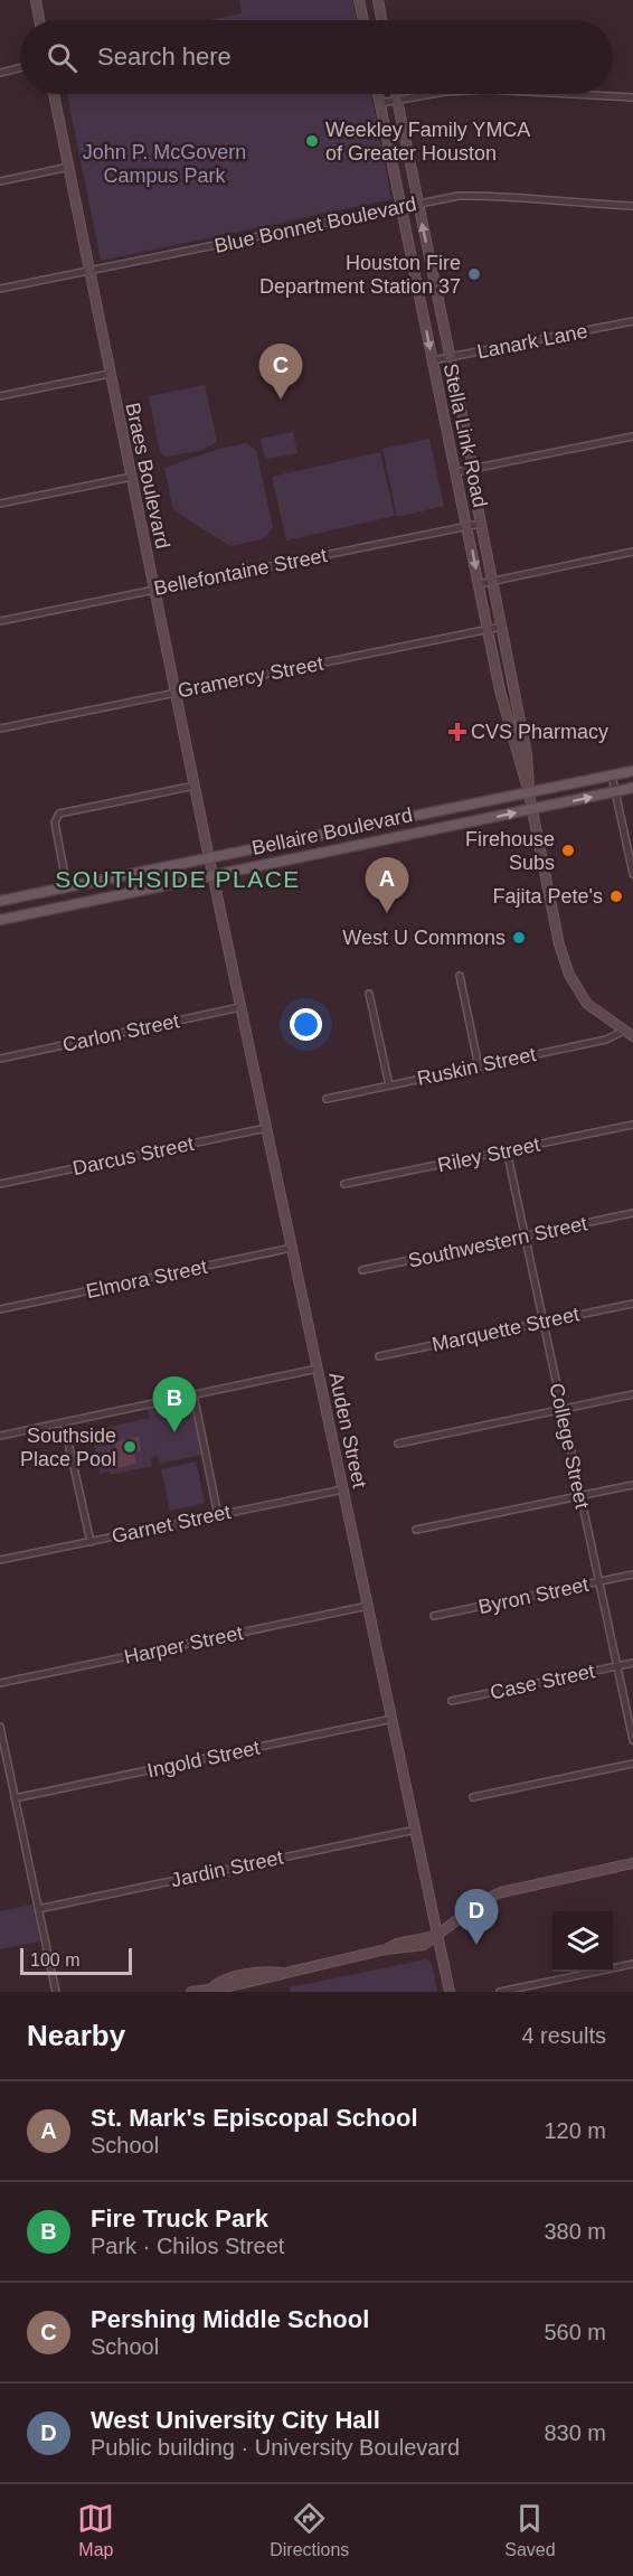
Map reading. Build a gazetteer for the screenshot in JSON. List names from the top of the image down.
{
  "streets": {
    "main road": ["Bellaire Boulevard"],
    "street": [
      "Blue Bonnet Boulevard",
      "Lanark Lane",
      "Stella Link Road",
      "Braes Boulevard",
      "Bellefontaine Street",
      "Gramercy Street",
      "Carlon Street",
      "Ruskin Street",
      "Riley Street",
      "Darcus Street",
      "Southwestern Street",
      "Elmora Street",
      "Marquette Street",
      "Auden Street",
      "College Street",
      "Garnet Street",
      "Byron Street",
      "Harper Street",
      "Case Street",
      "Ingold Street",
      "Jardin Street"
    ]
  },
  "crossings": [
    ["Blue Bonnet Boulevard", "Stella Link Road"],
    ["Blue Bonnet Boulevard", "Braes Boulevard"],
    ["Lanark Lane", "Stella Link Road"],
    ["Stella Link Road", "Bellefontaine Street"],
    ["Stella Link Road", "Gramercy Street"],
    ["Stella Link Road", "Bellaire Boulevard"],
    ["Stella Link Road", "Ruskin Street"],
    ["Braes Boulevard", "Bellefontaine Street"],
    ["Braes Boulevard", "Gramercy Street"],
    ["Braes Boulevard", "Bellaire Boulevard"],
    ["Braes Boulevard", "Auden Street"],
    ["Bellaire Boulevard", "Auden Street"],
    ["Carlon Street", "Auden Street"],
    ["Riley Street", "College Street"],
    ["Darcus Street", "Auden Street"],
    ["Southwestern Street", "College Street"],
    ["Elmora Street", "Auden Street"],
    ["Marquette Street", "College Street"],
    ["Auden Street", "Garnet Street"],
    ["Auden Street", "Harper Street"],
    ["Auden Street", "Ingold Street"],
    ["Auden Street", "Jardin Street"],
    ["College Street", "Byron Street"],
    ["College Street", "Case Street"]
  ],
  "districts": ["SOUTHSIDE PLACE"],
  "parks": ["John P. McGovern Campus Park"],
  "places": {
    "other": [
      "Weekley Family YMCA of Greater Houston",
      "Houston Fire Department Station 37",
      "Firehouse Subs",
      "Fajita Pete's",
      "West U Commons",
      "Southside Place Pool"
    ],
    "health": ["CVS Pharmacy"]
  },
  "scale_bar": "100 m",
  "page": {
    "search": "Search here",
    "pins": [
      "C",
      "A",
      "B",
      "D"
    ],
    "scale": "100 m",
    "heading": ["Nearby", "4 results"],
    "list": [
      {
        "mark": "A",
        "name": "St. Mark's Episcopal School",
        "note": "School",
        "value": "120 m"
      },
      {
        "mark": "B",
        "name": "Fire Truck Park",
        "note": "Park · Chilos Street",
        "value": "380 m"
      },
      {
        "mark": "C",
        "name": "Pershing Middle School",
        "note": "School",
        "value": "560 m"
      },
      {
        "mark": "D",
        "name": "West University City Hall",
        "note": "Public building · University Boulevard",
        "value": "830 m"
      }
    ],
    "nav": ["Map", "Directions", "Saved"]
  }
}
